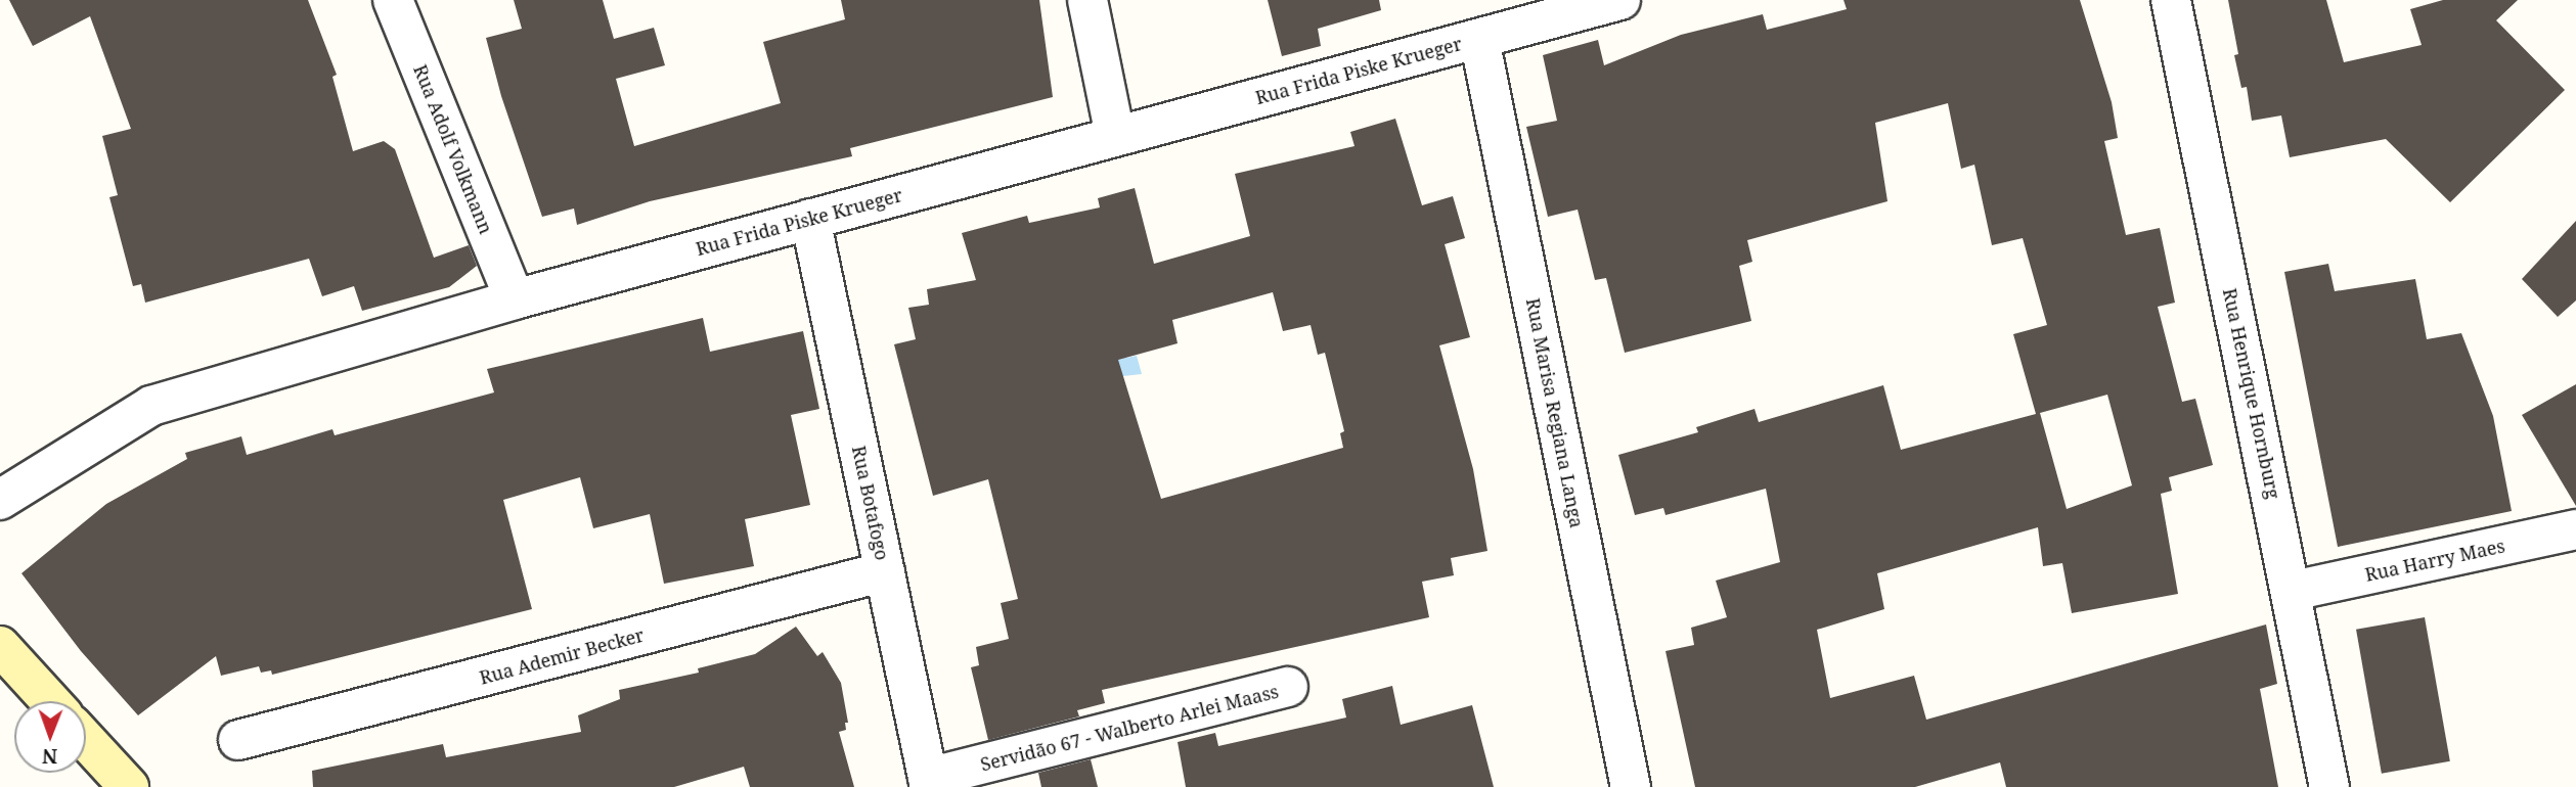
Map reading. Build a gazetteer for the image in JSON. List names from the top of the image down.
{
  "streets": {
    "street": [
      "Rua Frida Piske Krueger",
      "Rua Adolf Volkmann",
      "Rua Henrique Hornburg",
      "Rua Marisa Regiana Langa",
      "Rua Botafogo",
      "Rua Harry Maes",
      "Rua Ademir Becker",
      "Servidão 67 - Walberto Arlei Maass"
    ]
  },
  "crossings": [
    ["Rua Frida Piske Krueger", "Rua Adolf Volkmann"],
    ["Rua Frida Piske Krueger", "Rua Marisa Regiana Langa"],
    ["Rua Frida Piske Krueger", "Rua Botafogo"],
    ["Rua Henrique Hornburg", "Rua Harry Maes"],
    ["Rua Botafogo", "Rua Ademir Becker"],
    ["Rua Botafogo", "Servidão 67 - Walberto Arlei Maass"]
  ],
  "north": "bottom"
}
